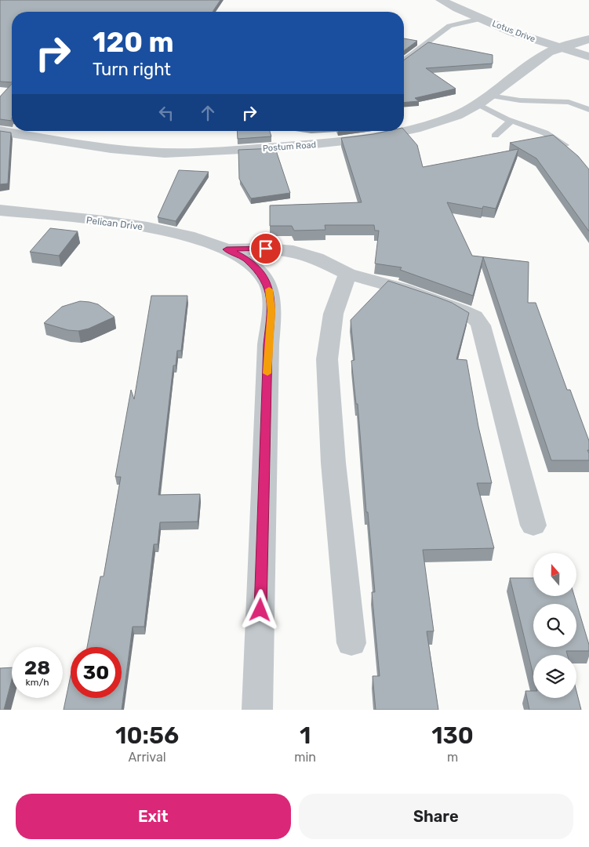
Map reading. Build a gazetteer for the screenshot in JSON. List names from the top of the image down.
{
  "streets": {
    "street": ["Lotus Drive", "Postum Road", "Pelican Drive"]
  },
  "crossings": [
    ["Lotus Drive", "Postum Road"]
  ],
  "north": "top",
  "page": {
    "turn": ["120 m", "Turn right"],
    "speed": "28 km/h",
    "limit": "30",
    "eta": [
      "10:56",
      "Arrival",
      "1",
      "min",
      "130",
      "m"
    ],
    "buttons": ["Exit", "Share"]
  }
}
